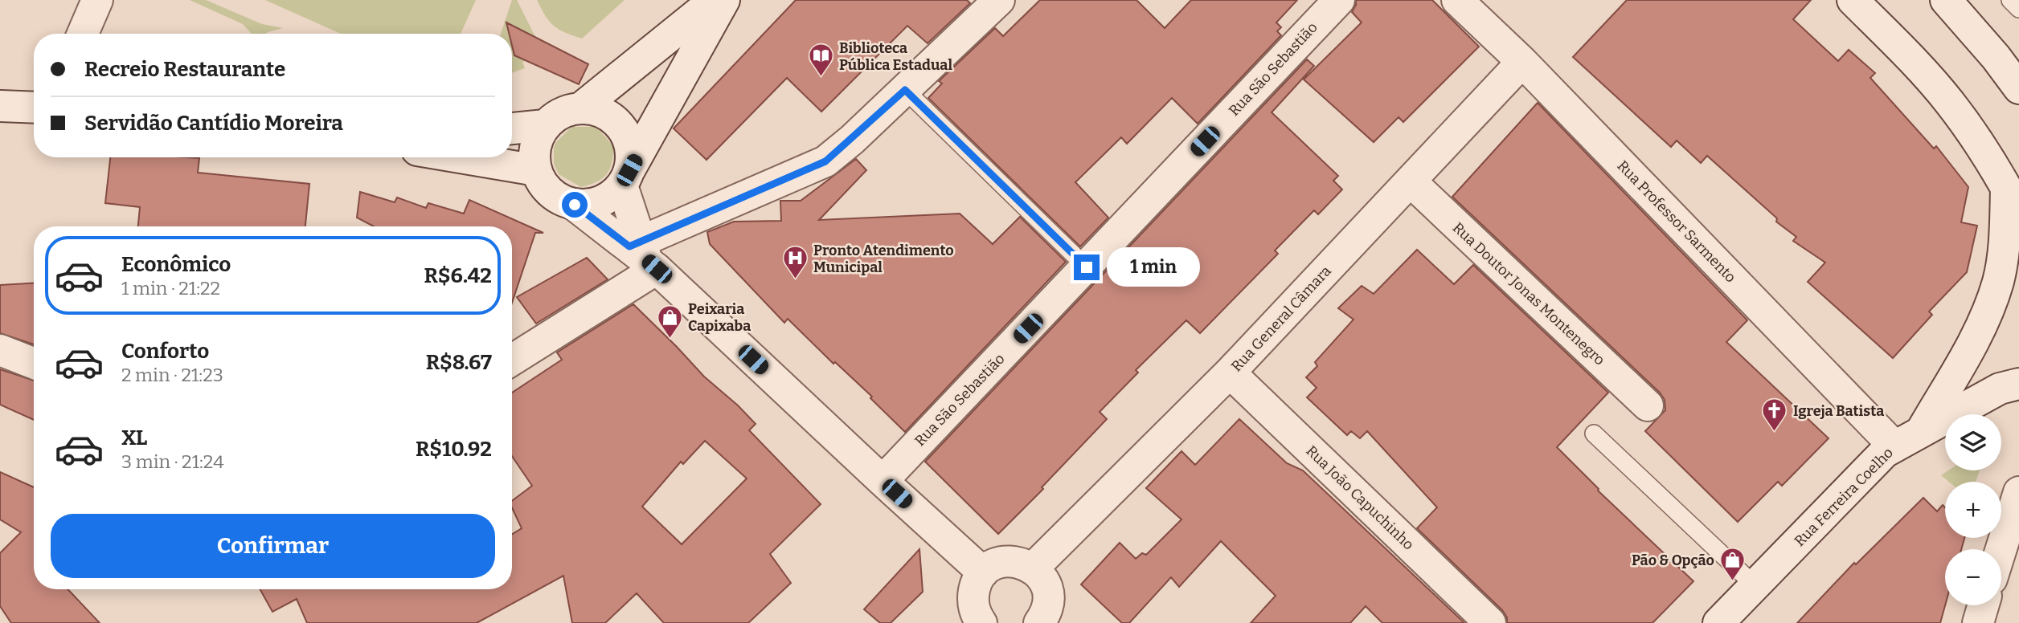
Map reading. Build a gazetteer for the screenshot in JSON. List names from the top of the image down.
{
  "streets": {
    "street": [
      "Rua São Sebastião",
      "Rua Professor Sarmento",
      "Rua Doutor Jonas Montenegro",
      "Rua General Câmara",
      "Rua Ferreira Coelho",
      "Rua João Capuchinho"
    ]
  },
  "crossings": [
    ["Rua Professor Sarmento", "Rua General Câmara"],
    ["Rua Professor Sarmento", "Rua Ferreira Coelho"],
    ["Rua Doutor Jonas Montenegro", "Rua General Câmara"],
    ["Rua General Câmara", "Rua João Capuchinho"]
  ],
  "places": {
    "library": ["Biblioteca Pública Estadual"],
    "hospital": ["Pronto Atendimento Municipal"],
    "shop": ["Peixaria Capixaba", "Pão & Opção"],
    "church": ["Igreja Batista"]
  },
  "page": {
    "banner": ["Recreio Restaurante", "Servidão Cantídio Moreira"],
    "list": [
      {
        "name": "Econômico",
        "note": "1 min · 21:22",
        "value": "R$6.42"
      },
      {
        "name": "Conforto",
        "note": "2 min · 21:23",
        "value": "R$8.67"
      },
      {
        "name": "XL",
        "note": "3 min · 21:24",
        "value": "R$10.92"
      }
    ],
    "bubble": "1 min",
    "map_buttons": ["+", "−"],
    "buttons": "Confirmar"
  }
}
